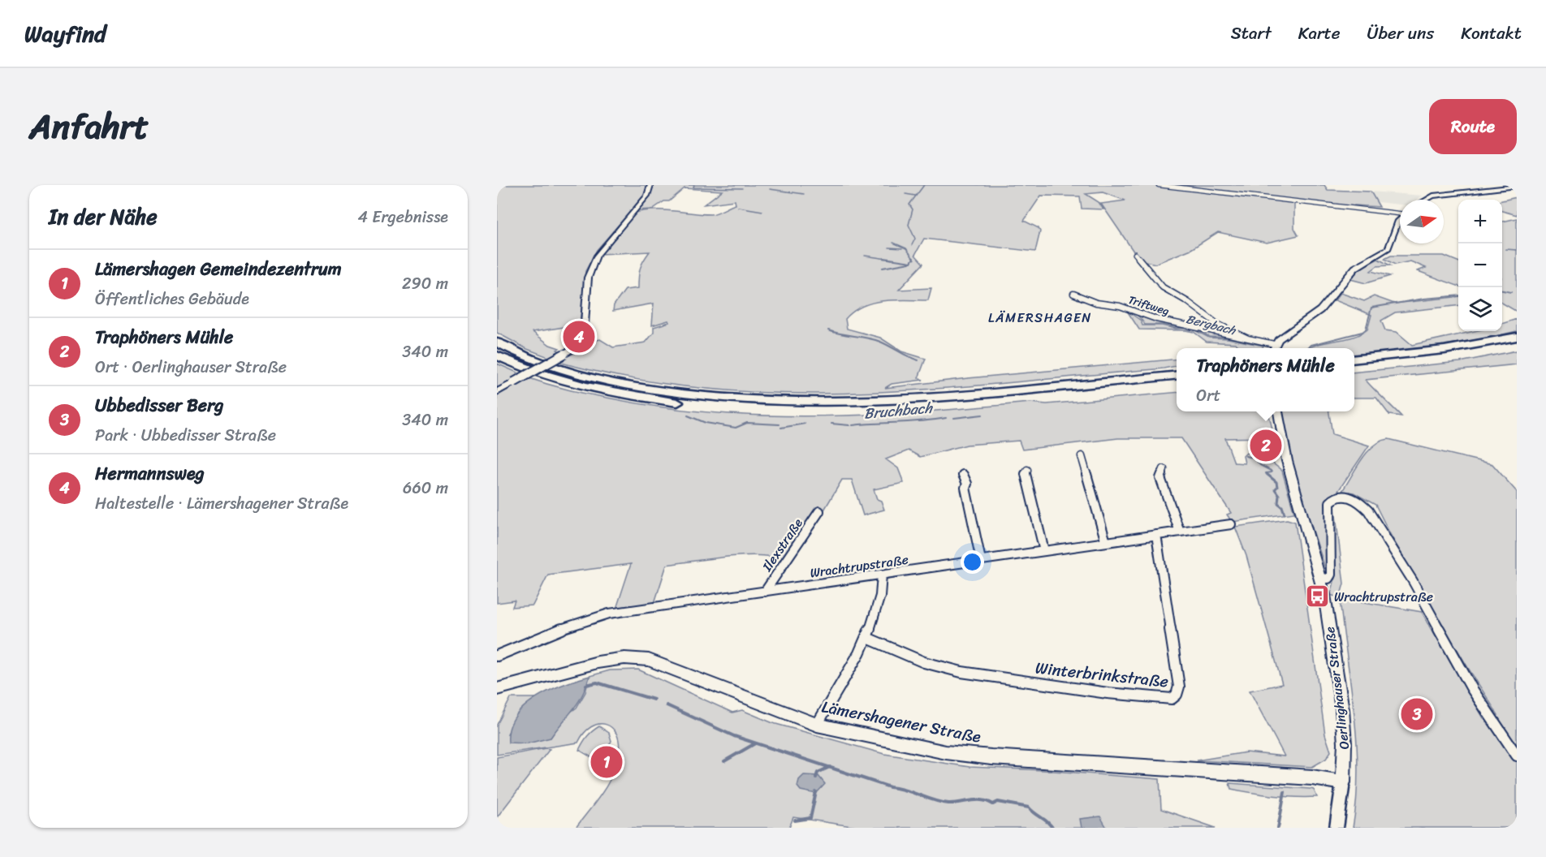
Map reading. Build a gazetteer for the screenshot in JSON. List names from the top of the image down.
{
  "streets": {
    "main road": ["Oerlinghauser Straße", "Lämershagener Straße"],
    "street": [
      "Triftweg",
      "Ilexstraße",
      "Wrachtrupstraße",
      "Winterbrinkstraße"
    ]
  },
  "crossings": [
    ["Ilexstraße", "Wrachtrupstraße"],
    ["Wrachtrupstraße", "Winterbrinkstraße"],
    ["Oerlinghauser Straße", "Lämershagener Straße"]
  ],
  "districts": ["LÄMERSHAGEN"],
  "water": ["Bergbach", "Bruchbach"],
  "places": {
    "bus stop": ["Wrachtrupstraße"]
  },
  "north": "right",
  "page": {
    "header": "Wayfind",
    "nav": [
      "Start",
      "Karte",
      "Über uns",
      "Kontakt"
    ],
    "title": "Anfahrt",
    "buttons": "Route",
    "heading": ["In der Nähe", "4 Ergebnisse"],
    "map_buttons": ["+", "−"],
    "list": [
      {
        "mark": "1",
        "name": "Lämershagen Gemeindezentrum",
        "note": "Öffentliches Gebäude",
        "value": "290 m"
      },
      {
        "mark": "2",
        "name": "Traphöners Mühle",
        "note": "Ort · Oerlinghauser Straße",
        "value": "340 m"
      },
      {
        "mark": "3",
        "name": "Ubbedisser Berg",
        "note": "Park · Ubbedisser Straße",
        "value": "340 m"
      },
      {
        "mark": "4",
        "name": "Hermannsweg",
        "note": "Haltestelle · Lämershagener Straße",
        "value": "660 m"
      }
    ],
    "pins": [
      "4",
      "2",
      "3",
      "1"
    ],
    "popup": ["Traphöners Mühle", "Ort"]
  }
}
